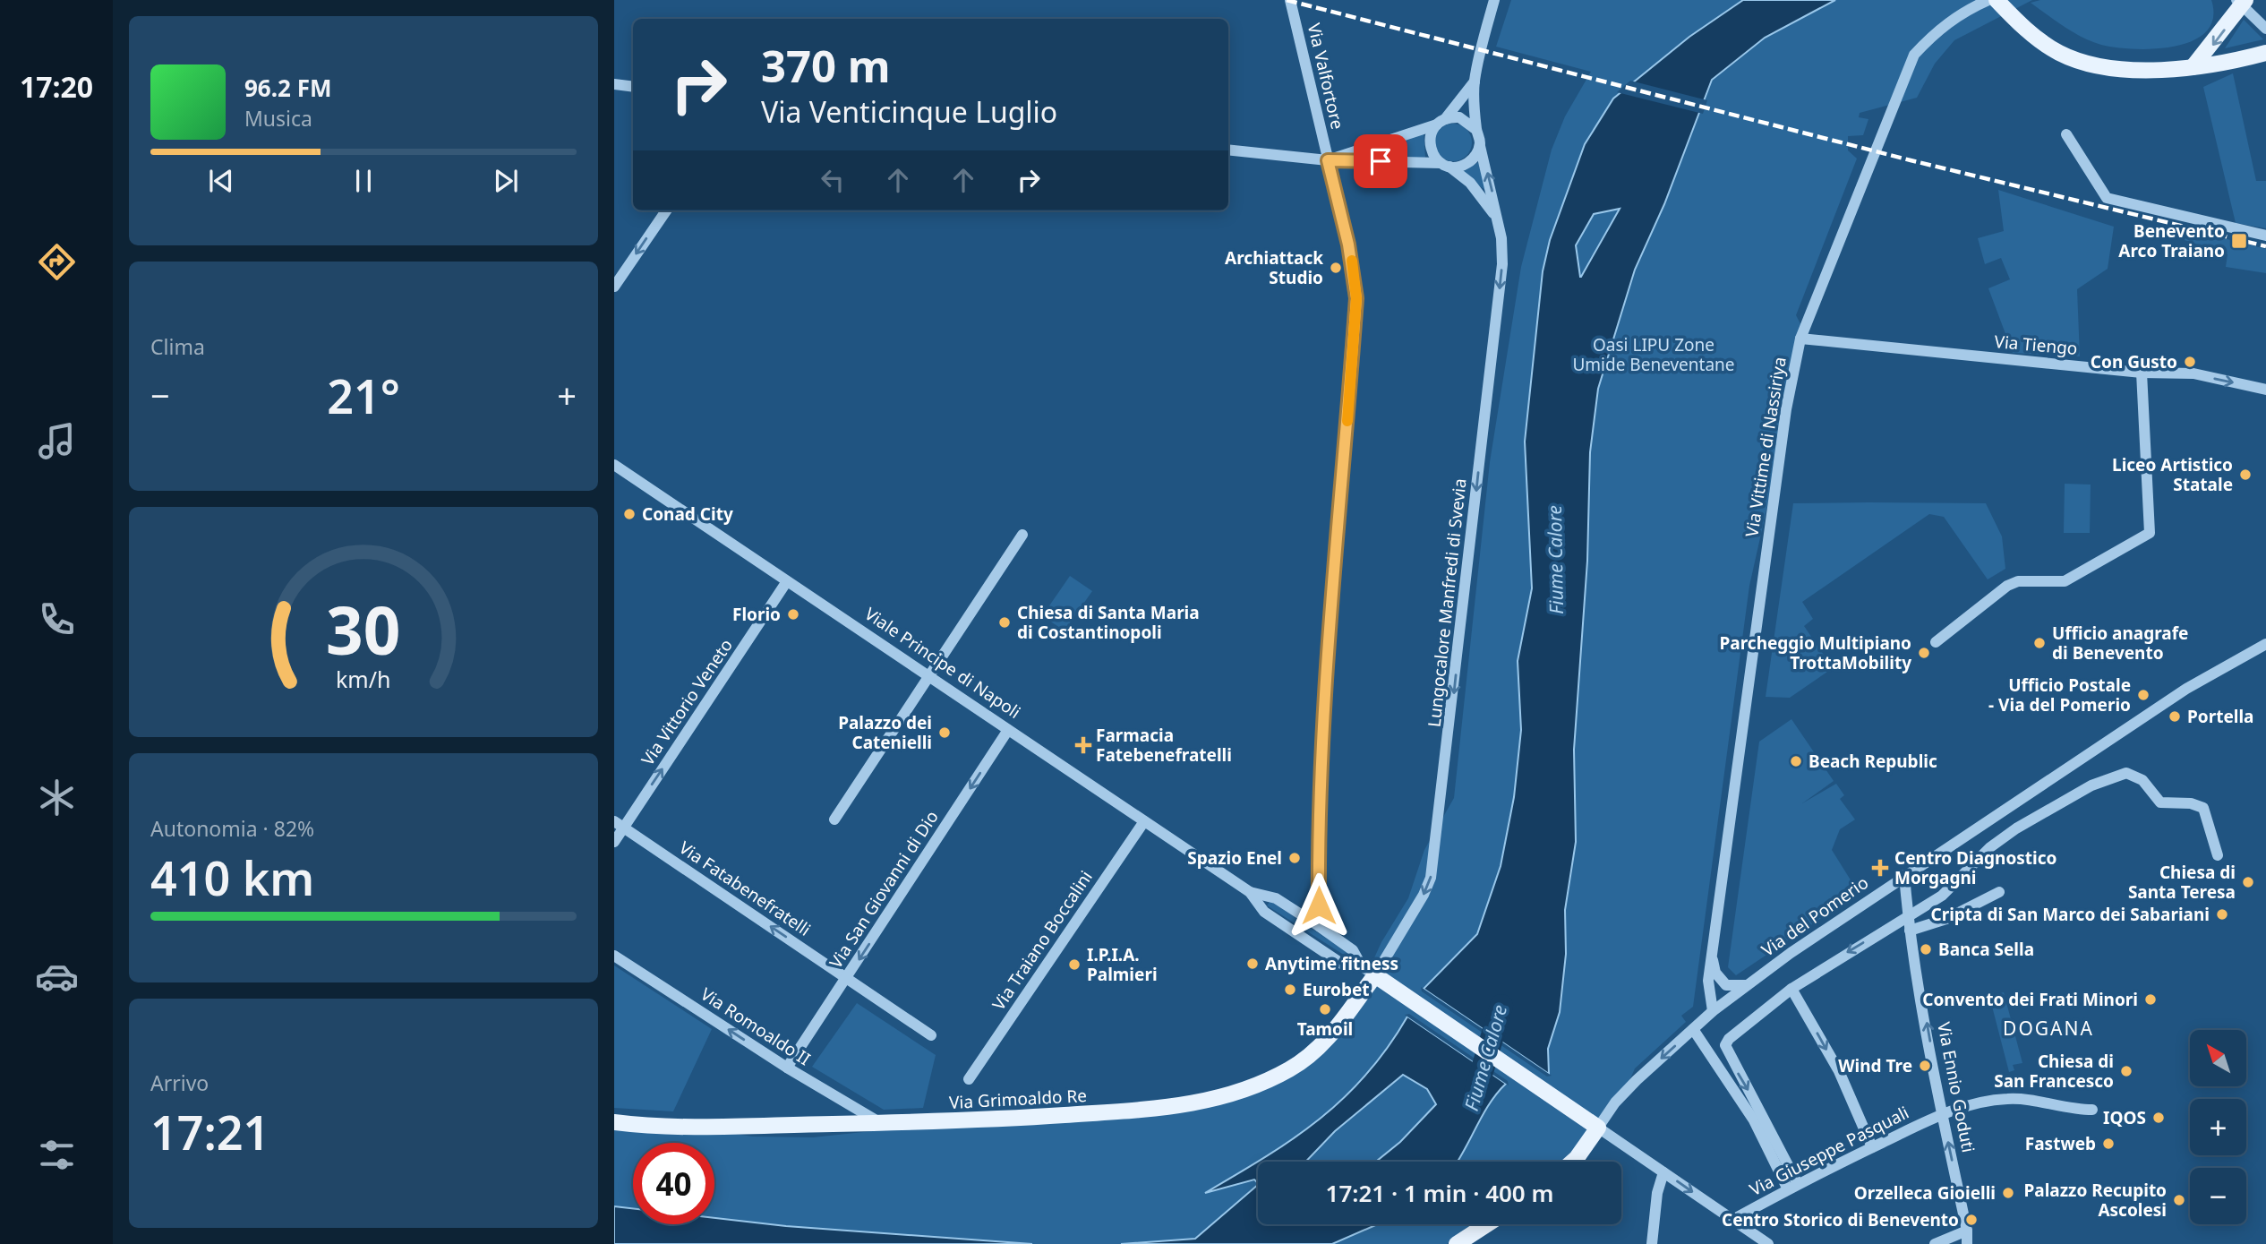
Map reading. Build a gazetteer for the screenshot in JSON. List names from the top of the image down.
{
  "streets": {
    "main road": ["Via Grimoaldo Re"],
    "street": [
      "Via Valfortore",
      "Via Tiengo",
      "Via Vittime di Nassiriya",
      "Lungocalore Manfredi di Svevia",
      "Viale Principe di Napoli",
      "Via Vittorio Veneto",
      "Via Fatabenefratelli",
      "Via San Giovanni di Dio",
      "Via del Pomerio",
      "Via Traiano Boccalini",
      "Via Romoaldo II",
      "Via Ennio Goduti",
      "Via Giuseppe Pasquali"
    ]
  },
  "crossings": [
    ["Via Tiengo", "Via Vittime di Nassiriya"],
    ["Via Vittime di Nassiriya", "Via del Pomerio"],
    ["Lungocalore Manfredi di Svevia", "Via Grimoaldo Re"],
    ["Viale Principe di Napoli", "Via Vittorio Veneto"],
    ["Viale Principe di Napoli", "Via San Giovanni di Dio"],
    ["Viale Principe di Napoli", "Via Traiano Boccalini"],
    ["Via Vittorio Veneto", "Via Fatabenefratelli"],
    ["Via Fatabenefratelli", "Via San Giovanni di Dio"],
    ["Via San Giovanni di Dio", "Via Romoaldo II"],
    ["Via del Pomerio", "Via Ennio Goduti"],
    ["Via Romoaldo II", "Via Grimoaldo Re"],
    ["Via Ennio Goduti", "Via Giuseppe Pasquali"]
  ],
  "one_way": [
    "Lungocalore Manfredi di Svevia",
    "Via Vittorio Veneto",
    "Via Fatabenefratelli",
    "Via Romoaldo II"
  ],
  "districts": ["DOGANA"],
  "water": ["Fiume Calore"],
  "parks": ["Oasi LIPU Zone Umide Beneventane"],
  "places": {
    "transit": ["Benevento Arco Traiano"],
    "other": [
      "Archiattack Studio",
      "Con Gusto",
      "Liceo Artistico Statale",
      "Conad City",
      "Florio",
      "Chiesa di Santa Maria di Costantinopoli",
      "Ufficio anagrafe di Benevento",
      "Parcheggio Multipiano TrottaMobility",
      "Ufficio Postale - Via del Pomerio",
      "Portella",
      "Palazzo dei Catenielli",
      "Beach Republic",
      "Spazio Enel",
      "Chiesa di Santa Teresa",
      "Cripta di San Marco dei Sabariani",
      "Banca Sella",
      "Anytime fitness",
      "I.P.I.A. Palmieri",
      "Eurobet",
      "Convento dei Frati Minori",
      "Tamoil",
      "Wind Tre",
      "Chiesa di San Francesco",
      "IQOS",
      "Fastweb",
      "Orzelleca Gioielli",
      "Palazzo Recupito Ascolesi",
      "Centro Storico di Benevento"
    ],
    "health": ["Farmacia Fatebenefratelli", "Centro Diagnostico Morgagni"]
  },
  "north": "top left",
  "page": {
    "tabs": "17:20",
    "turn": ["370 m", "Via Venticinque Luglio"],
    "song": ["96.2 FM", "Musica"],
    "tile": [
      "Clima",
      ["Autonomia · 82%", "410 km"],
      ["Arrivo", "17:21"]
    ],
    "heat": ["−", "21°", "+"],
    "map_buttons": ["+", "−"],
    "limit": "40",
    "trip": "17:21 · 1 min · 400 m",
    "gauge": ["30", "km/h"]
  }
}
